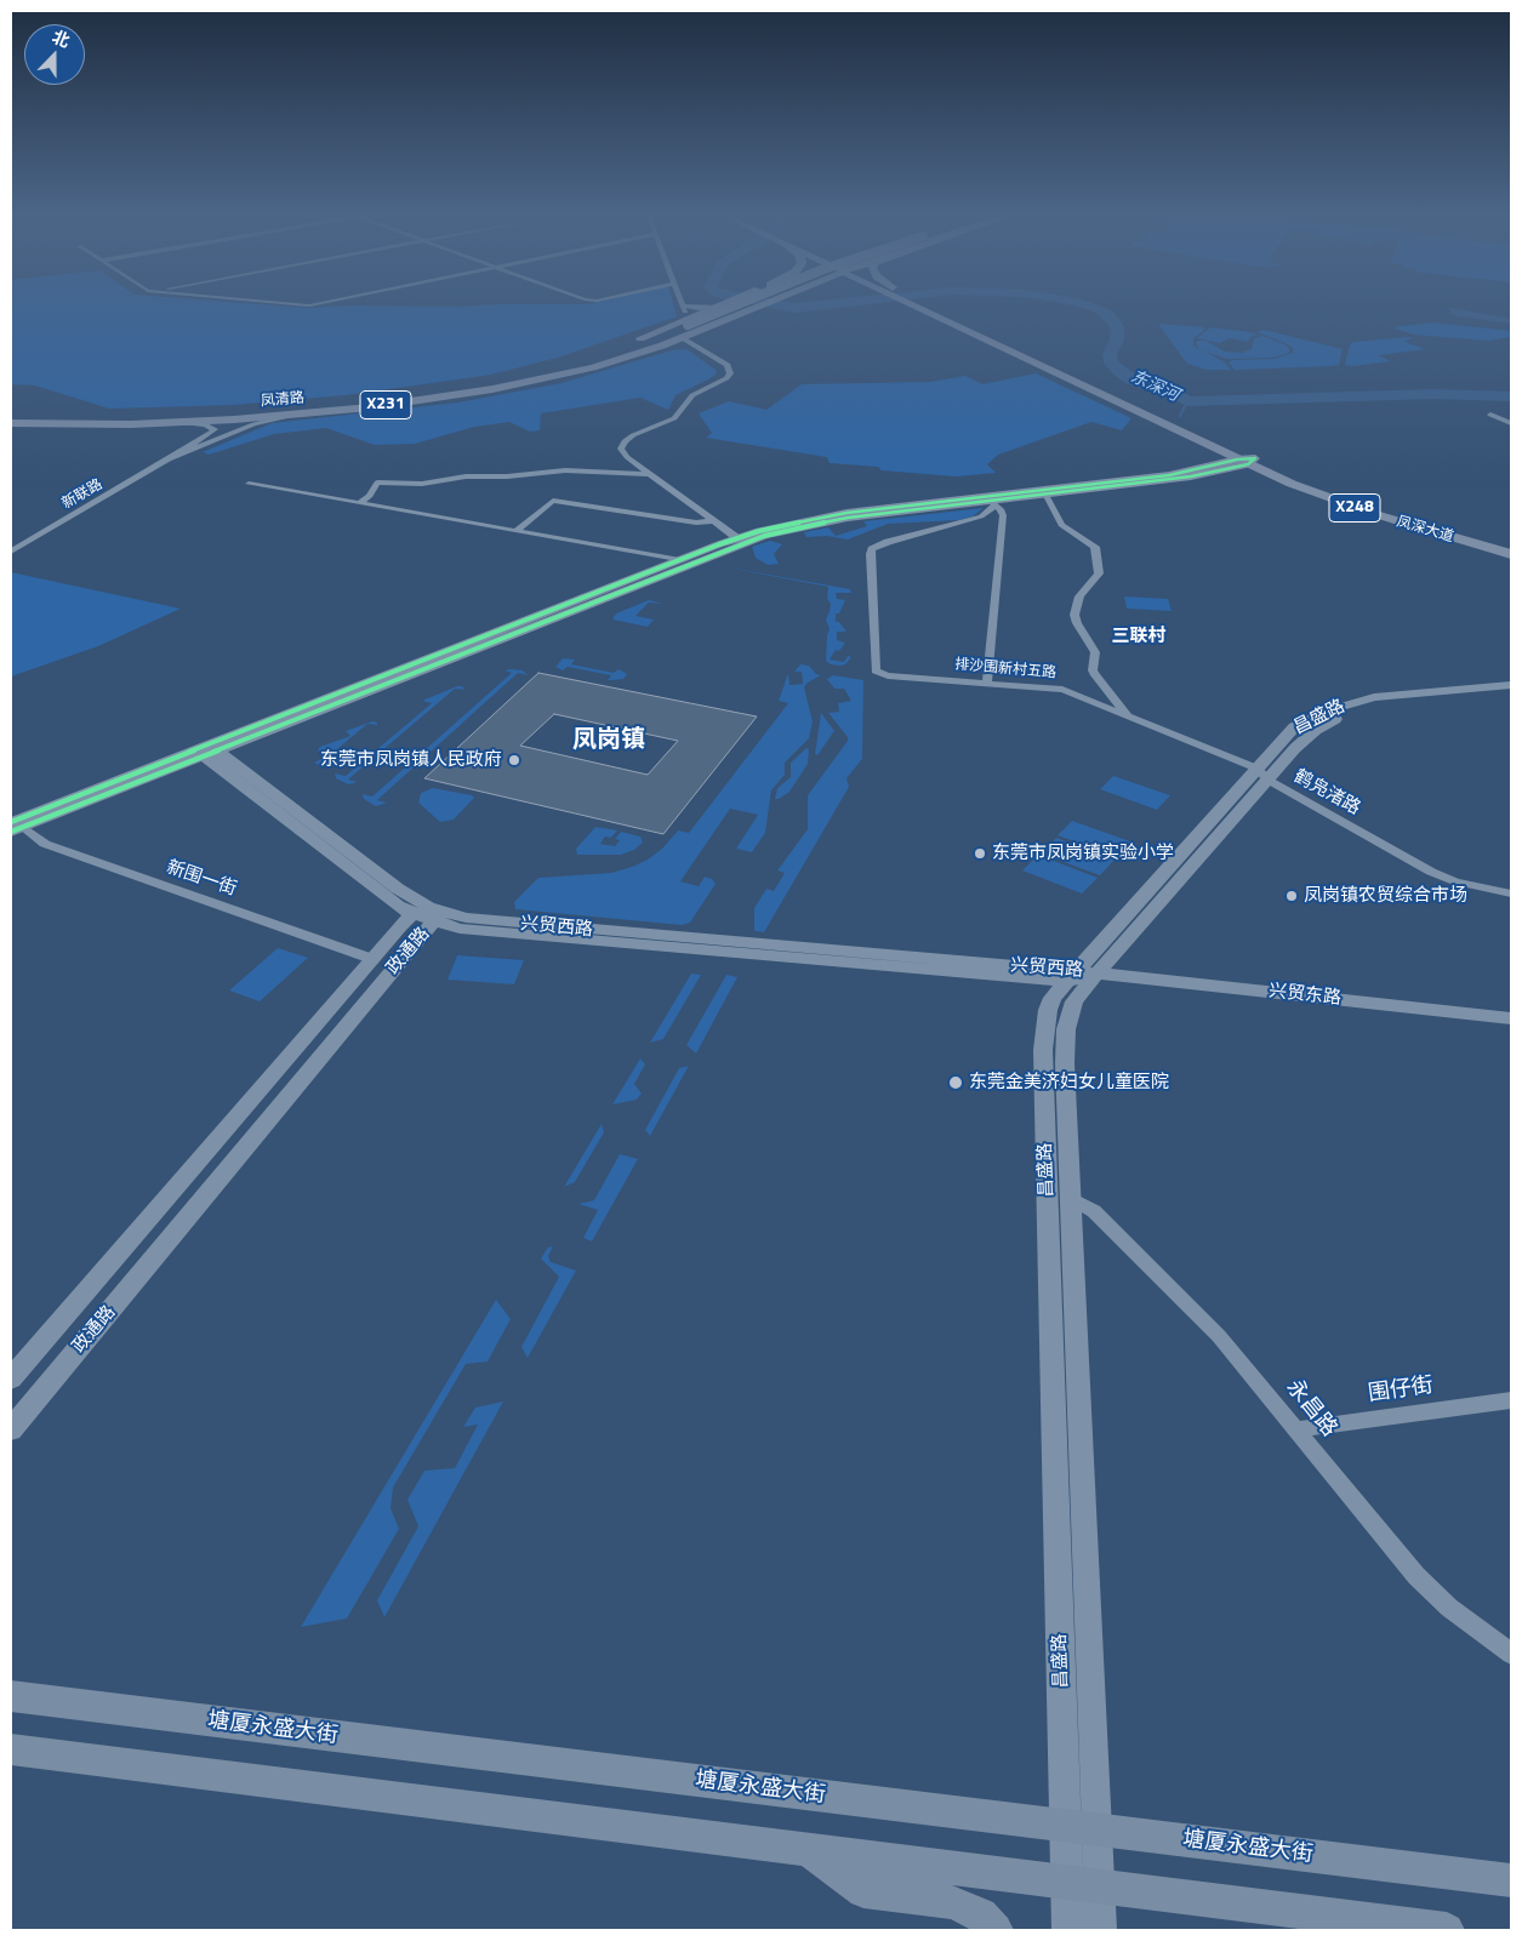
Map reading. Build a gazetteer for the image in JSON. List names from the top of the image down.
{
  "streets": {
    "main road": [
      "凤清路",
      "X231",
      "X248",
      "凤深大道",
      "塘厦永盛大街"
    ],
    "street": [
      "新联路",
      "排沙围新村五路",
      "昌盛路",
      "鹤凫渚路",
      "新围一街",
      "兴贸西路",
      "政通路",
      "兴贸东路",
      "围仔街",
      "永昌路"
    ]
  },
  "crossings": [
    ["凤清路", "新联路"],
    ["X248", "凤深大道"],
    ["排沙围新村五路", "鹤凫渚路"],
    ["昌盛路", "鹤凫渚路"],
    ["昌盛路", "兴贸西路"],
    ["昌盛路", "兴贸东路"],
    ["昌盛路", "永昌路"],
    ["昌盛路", "塘厦永盛大街"],
    ["新围一街", "政通路"],
    ["兴贸西路", "政通路"],
    ["兴贸西路", "兴贸东路"],
    ["围仔街", "永昌路"]
  ],
  "districts": ["三联村", "凤岗镇"],
  "water": ["东深河"],
  "places": [
    "东莞市凤岗镇人民政府",
    "东莞市凤岗镇实验小学",
    "凤岗镇农贸综合市场",
    "东莞金美济妇女儿童医院"
  ],
  "north": "top"
}
